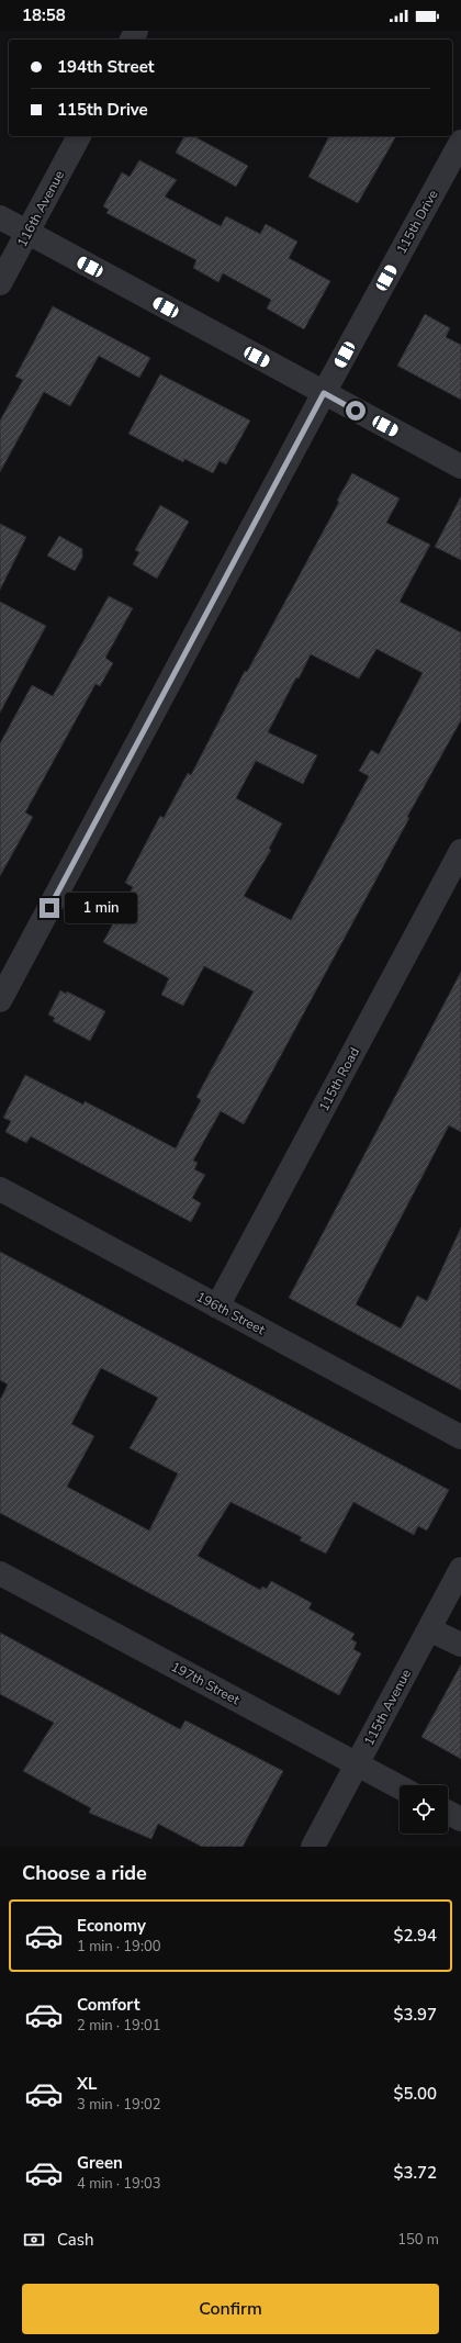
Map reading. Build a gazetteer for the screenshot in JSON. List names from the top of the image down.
{
  "streets": {
    "street": [
      "116th Avenue",
      "115th Drive",
      "115th Road",
      "196th Street",
      "197th Street",
      "115th Avenue"
    ]
  },
  "crossings": [
    ["115th Road", "196th Street"],
    ["197th Street", "115th Avenue"]
  ],
  "page": {
    "status": "18:58",
    "banner": ["194th Street", "115th Drive"],
    "bubble": "1 min",
    "heading": "Choose a ride",
    "list": [
      {
        "name": "Economy",
        "note": "1 min · 19:00",
        "value": "$2.94"
      },
      {
        "name": "Comfort",
        "note": "2 min · 19:01",
        "value": "$3.97"
      },
      {
        "name": "XL",
        "note": "3 min · 19:02",
        "value": "$5.00"
      },
      {
        "name": "Green",
        "note": "4 min · 19:03",
        "value": "$3.72"
      }
    ],
    "pay": ["Cash", "150 m"],
    "buttons": "Confirm"
  }
}
